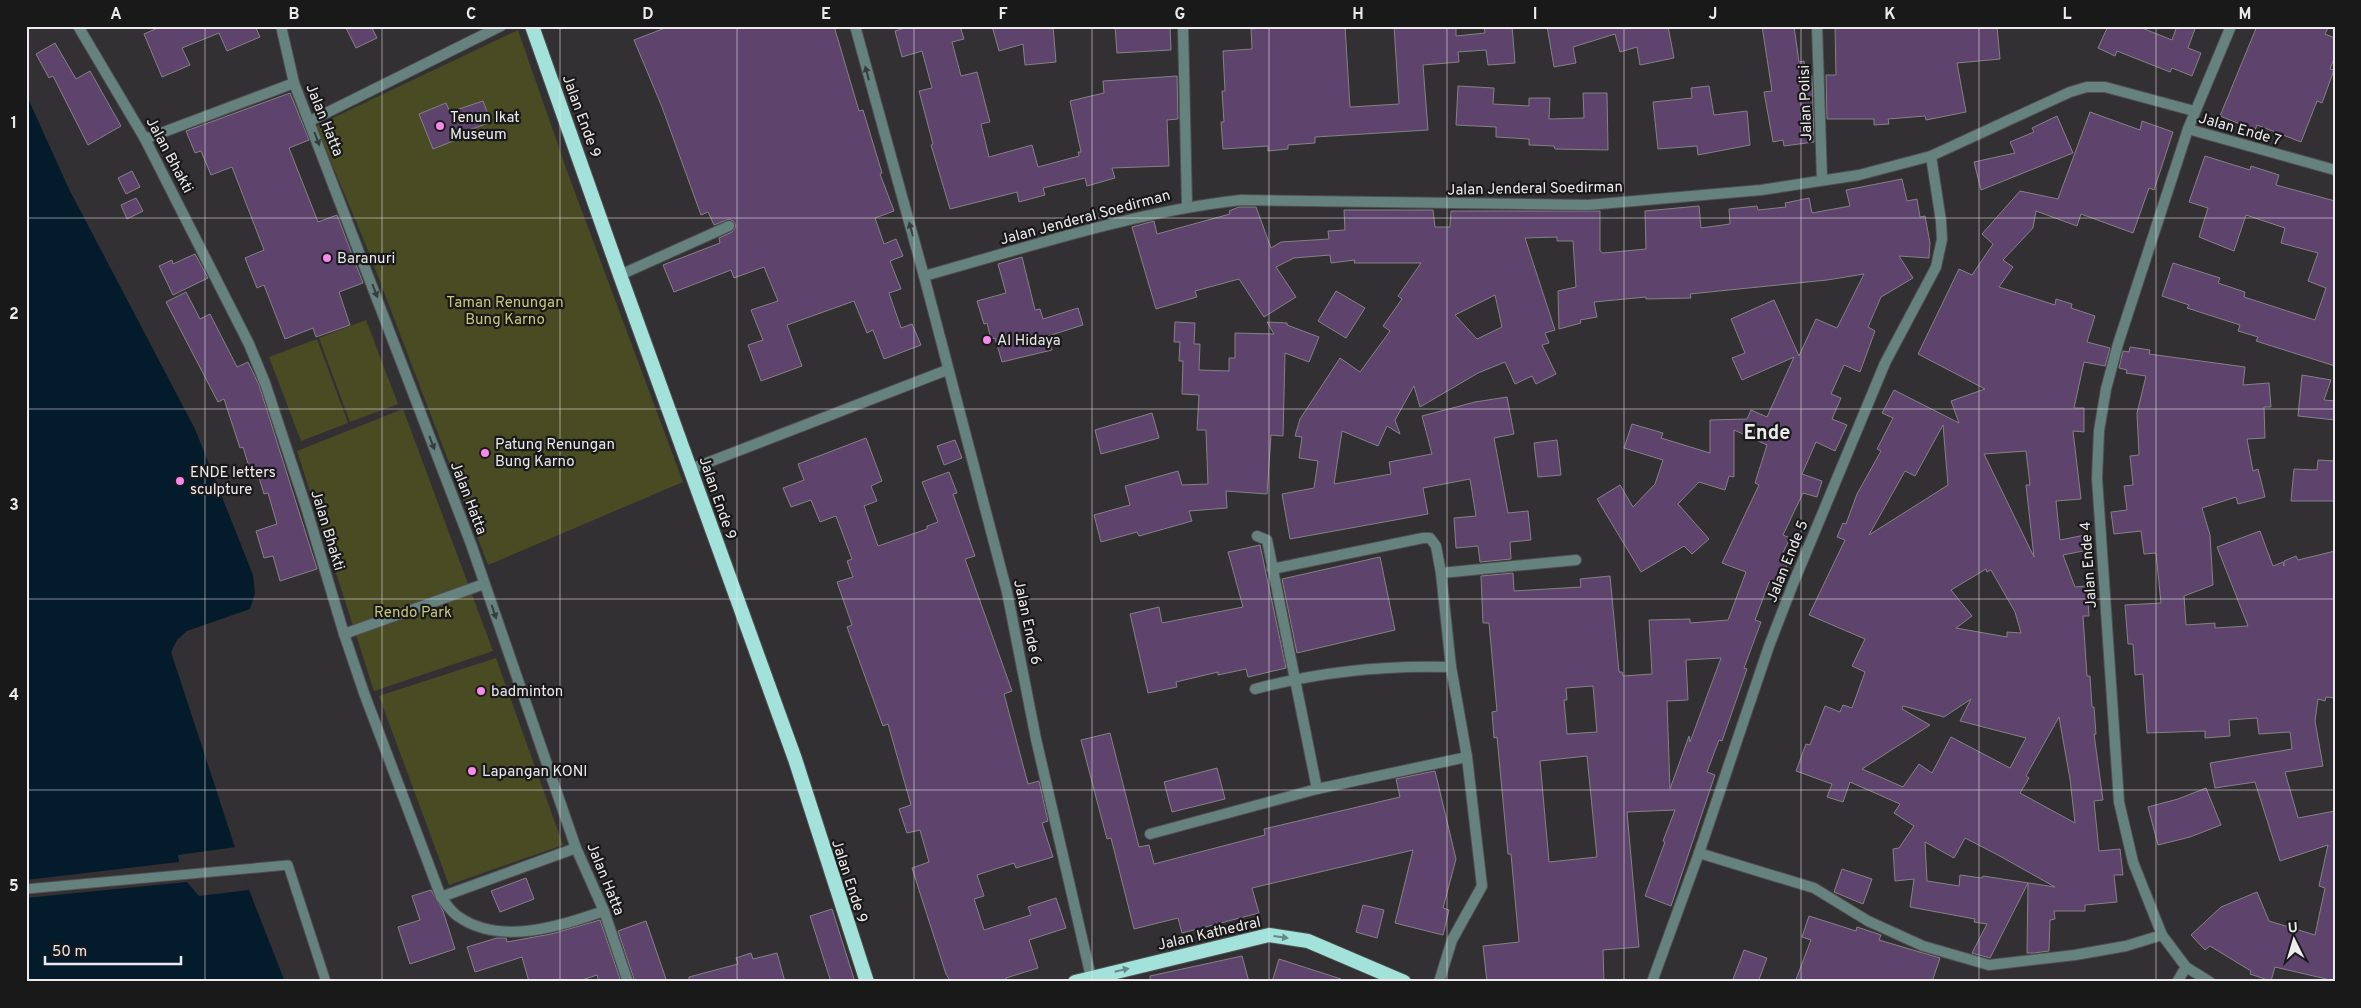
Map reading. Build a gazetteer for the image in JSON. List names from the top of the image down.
{
  "streets": {
    "highway": ["Jalan Ende 9", "Jalan Kathedral"],
    "street": [
      "Jalan Polisi",
      "Jalan Hatta",
      "Jalan Ende 7",
      "Jalan Bhakti",
      "Jalan Jenderal Soedirman",
      "Jalan Ende 5",
      "Jalan Ende 4",
      "Jalan Ende 6"
    ]
  },
  "crossings": [
    ["Jalan Polisi", "Jalan Jenderal Soedirman"],
    ["Jalan Hatta", "Jalan Bhakti"],
    ["Jalan Ende 7", "Jalan Jenderal Soedirman"],
    ["Jalan Ende 7", "Jalan Ende 4"],
    ["Jalan Jenderal Soedirman", "Jalan Ende 5"],
    ["Jalan Jenderal Soedirman", "Jalan Ende 6"],
    ["Jalan Ende 6", "Jalan Kathedral"]
  ],
  "one_way": ["Jalan Hatta", "Jalan Kathedral"],
  "districts": ["Ende"],
  "parks": ["Taman Renungan Bung Karno", "Rendo Park"],
  "places": [
    "Tenun Ikat Museum",
    "Baranuri",
    "Al Hidaya",
    "Patung Renungan Bung Karno",
    "ENDE letters sculpture",
    "badminton",
    "Lapangan KONI"
  ],
  "scale_bar": "50 m",
  "north": "top",
  "grid": {
    "columns": [
      "A",
      "B",
      "C",
      "D",
      "E",
      "F",
      "G",
      "H",
      "I",
      "J",
      "K",
      "L",
      "M"
    ],
    "rows": [
      "1",
      "2",
      "3",
      "4",
      "5"
    ]
  }
}
